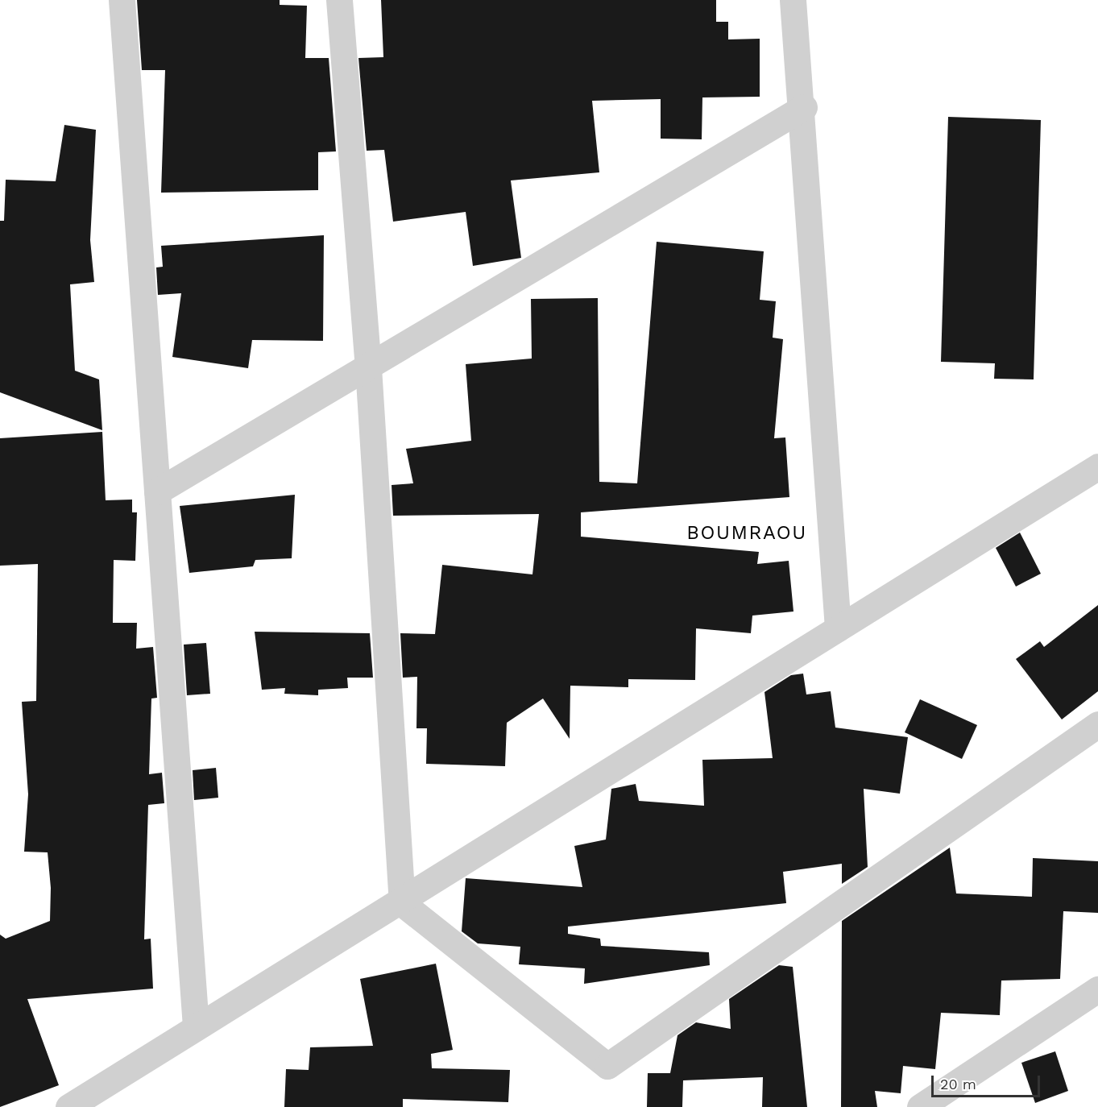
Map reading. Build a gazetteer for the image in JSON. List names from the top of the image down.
{
  "districts": ["BOUMRAOU"],
  "scale_bar": "20 m"
}
